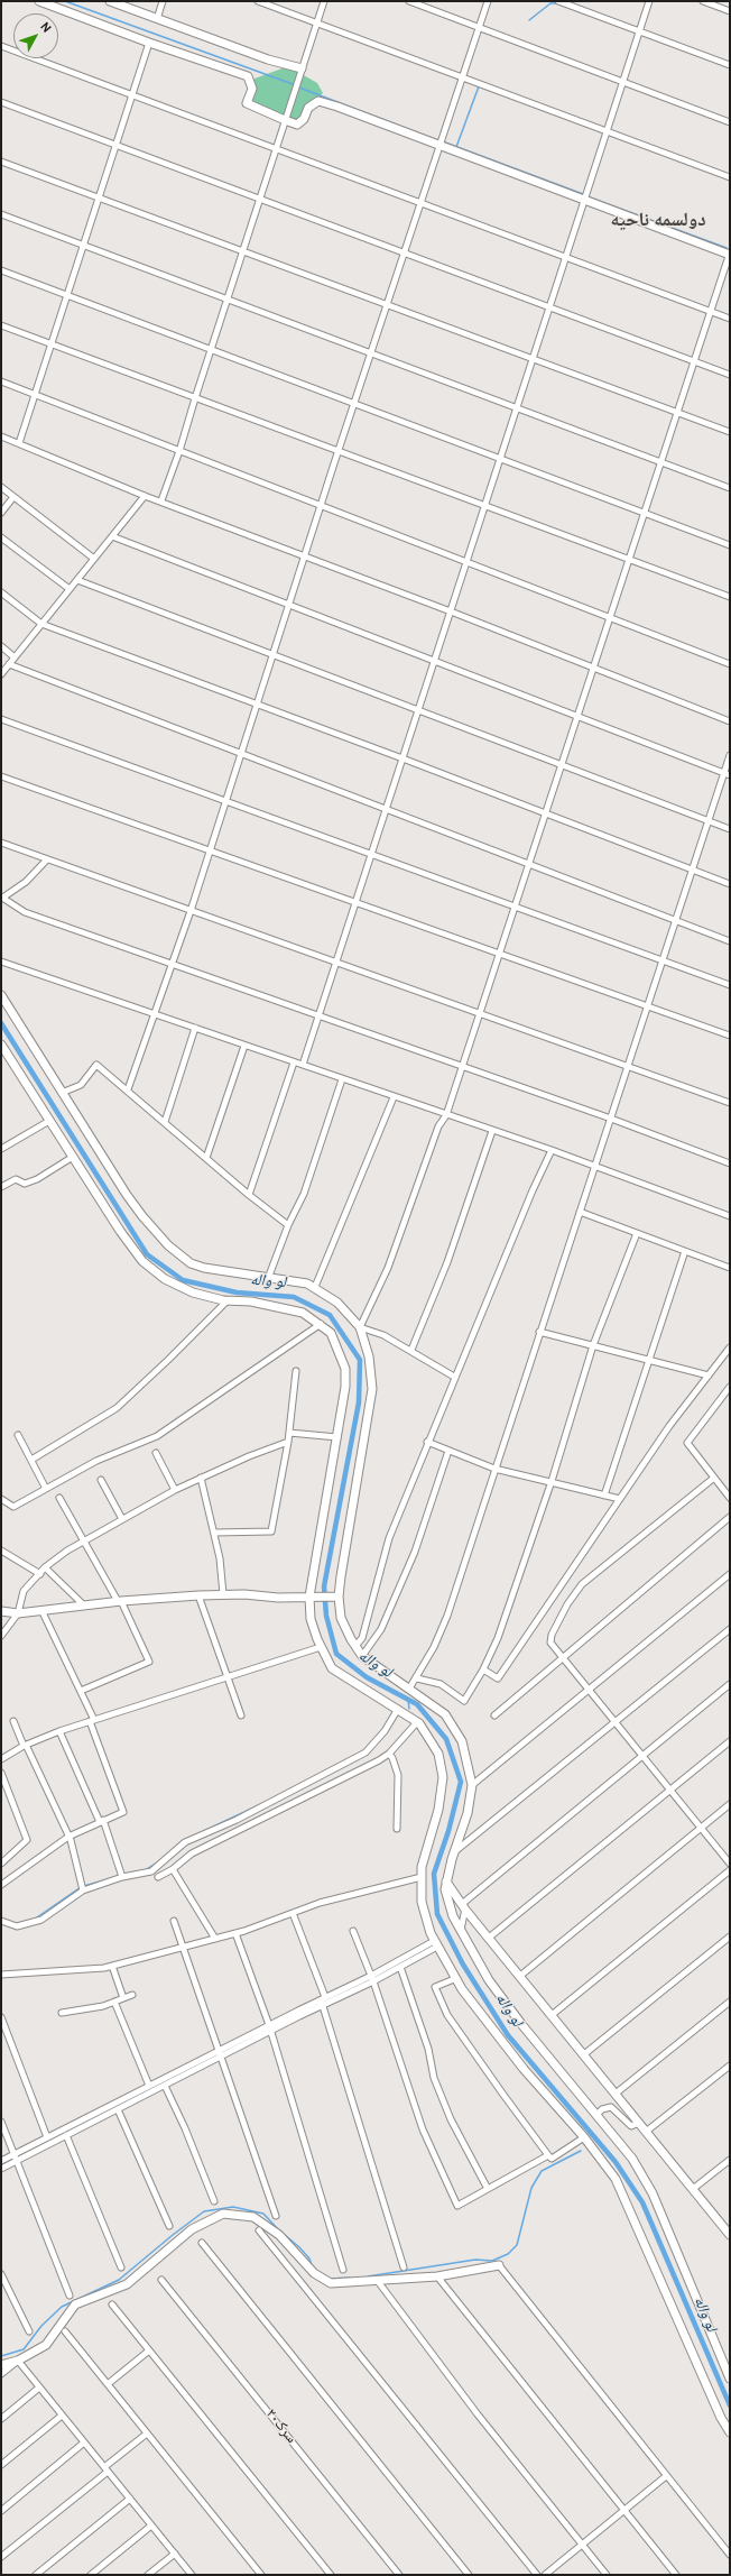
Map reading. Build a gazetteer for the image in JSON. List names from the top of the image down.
{
  "streets": {
    "street": ["سرک۲۰"]
  },
  "districts": ["دولسمه ناحیه"],
  "water": ["لو واله"],
  "north": "top right"
}
